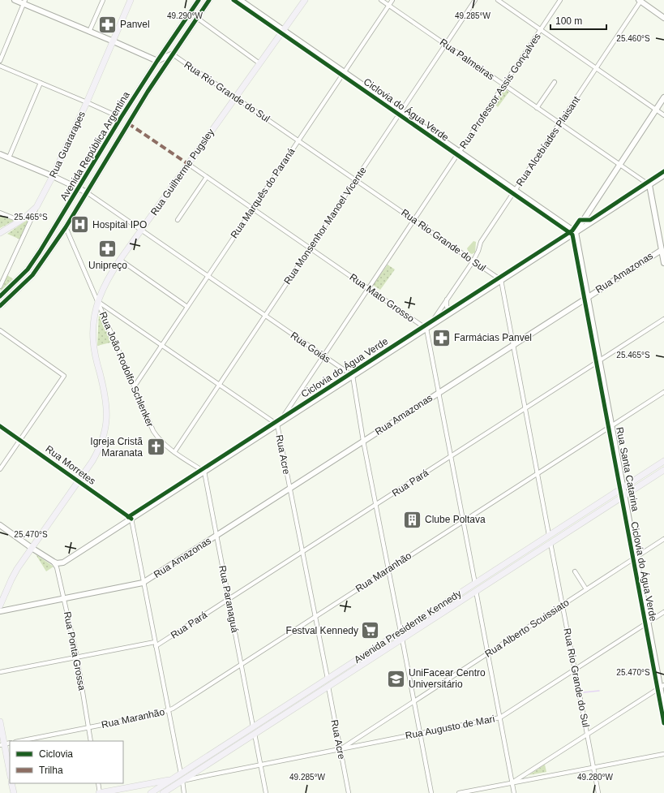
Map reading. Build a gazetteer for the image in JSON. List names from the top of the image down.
{
  "streets": {
    "main road": ["Rua Guararapes", "Rua Guilherme Pugsley", "Avenida Presidente Kennedy"],
    "street": [
      "Rua Palmeiras",
      "Rua Professor Assis Gonçalves",
      "Rua Rio Grande do Sul",
      "Rua Alcebíades Plaisant",
      "Avenida República Argentina",
      "Rua Marquês do Paraná",
      "Rua Monsenhor Manoel Vicente",
      "Rua Amazonas",
      "Rua Mato Grosso",
      "Rua Goiás",
      "Rua João Rodolfo Schlenker",
      "Rua Acre",
      "Rua Morretes",
      "Rua Santa Catarina",
      "Rua Pará",
      "Rua Maranhão",
      "Rua Paranaguá",
      "Rua Alberto Scuissiato",
      "Rua Ponta Grossa",
      "Rua Augusto de Mari"
    ],
    "cycle path": ["Ciclovia do Água Verde"]
  },
  "crossings": [
    ["Rua Palmeiras", "Rua Professor Assis Gonçalves"],
    ["Rua Palmeiras", "Rua Alcebíades Plaisant"],
    ["Rua Palmeiras", "Rua Marquês do Paraná"],
    ["Rua Palmeiras", "Rua Monsenhor Manoel Vicente"],
    ["Rua Professor Assis Gonçalves", "Rua Rio Grande do Sul"],
    ["Rua Professor Assis Gonçalves", "Rua Mato Grosso"],
    ["Rua Professor Assis Gonçalves", "Rua Goiás"],
    ["Rua Professor Assis Gonçalves", "Rua Acre"],
    ["Rua Rio Grande do Sul", "Rua Alcebíades Plaisant"],
    ["Rua Rio Grande do Sul", "Avenida República Argentina"],
    ["Rua Rio Grande do Sul", "Rua Guilherme Pugsley"],
    ["Rua Rio Grande do Sul", "Rua Marquês do Paraná"],
    ["Rua Rio Grande do Sul", "Rua Monsenhor Manoel Vicente"],
    ["Rua Rio Grande do Sul", "Avenida Presidente Kennedy"],
    ["Rua Rio Grande do Sul", "Rua Alberto Scuissiato"],
    ["Rua Rio Grande do Sul", "Rua Augusto de Mari"],
    ["Rua Alcebíades Plaisant", "Rua Mato Grosso"],
    ["Avenida República Argentina", "Rua Goiás"],
    ["Avenida República Argentina", "Rua João Rodolfo Schlenker"],
    ["Rua Guilherme Pugsley", "Rua Mato Grosso"],
    ["Rua Guilherme Pugsley", "Rua Goiás"],
    ["Rua Guilherme Pugsley", "Rua João Rodolfo Schlenker"],
    ["Rua Guilherme Pugsley", "Rua Acre"],
    ["Rua Guilherme Pugsley", "Rua Morretes"],
    ["Rua Marquês do Paraná", "Rua Mato Grosso"],
    ["Rua Marquês do Paraná", "Rua Goiás"],
    ["Rua Marquês do Paraná", "Rua João Rodolfo Schlenker"],
    ["Rua Marquês do Paraná", "Rua Acre"],
    ["Rua Monsenhor Manoel Vicente", "Rua Mato Grosso"],
    ["Rua Monsenhor Manoel Vicente", "Rua Goiás"],
    ["Rua Monsenhor Manoel Vicente", "Rua João Rodolfo Schlenker"],
    ["Rua Monsenhor Manoel Vicente", "Rua Acre"],
    ["Rua Amazonas", "Rua Acre"],
    ["Rua Amazonas", "Rua Santa Catarina"],
    ["Rua Amazonas", "Rua Paranaguá"],
    ["Rua João Rodolfo Schlenker", "Rua Acre"],
    ["Rua João Rodolfo Schlenker", "Rua Paranaguá"],
    ["Rua Acre", "Rua Pará"],
    ["Rua Acre", "Rua Maranhão"],
    ["Rua Acre", "Avenida Presidente Kennedy"],
    ["Rua Acre", "Rua Alberto Scuissiato"],
    ["Rua Acre", "Rua Augusto de Mari"],
    ["Rua Santa Catarina", "Rua Pará"],
    ["Rua Santa Catarina", "Rua Maranhão"],
    ["Rua Santa Catarina", "Avenida Presidente Kennedy"],
    ["Rua Santa Catarina", "Rua Alberto Scuissiato"],
    ["Rua Santa Catarina", "Rua Augusto de Mari"],
    ["Rua Pará", "Rua Paranaguá"],
    ["Rua Pará", "Rua Ponta Grossa"],
    ["Rua Maranhão", "Rua Paranaguá"],
    ["Rua Maranhão", "Rua Ponta Grossa"],
    ["Rua Paranaguá", "Avenida Presidente Kennedy"],
    ["Avenida Presidente Kennedy", "Rua Augusto de Mari"],
    ["Rua Alberto Scuissiato", "Rua Augusto de Mari"]
  ],
  "places": {
    "pharmacy": ["Panvel", "Unipreço", "Farmácias Panvel"],
    "hospital": ["Hospital IPO"],
    "church": ["Igreja Cristã Maranata"],
    "building": ["Clube Poltava"],
    "supermarket": ["Festval Kennedy"],
    "school or university": ["UniFacear Centro Universitário"]
  },
  "legend": ["Ciclovia", "Trilha"],
  "scale_bar": "100 m",
  "coordinates": [
    "49.290°W",
    "49.285°W",
    "25.460°S",
    "25.465°S",
    "25.470°S",
    "49.280°W"
  ]
}
